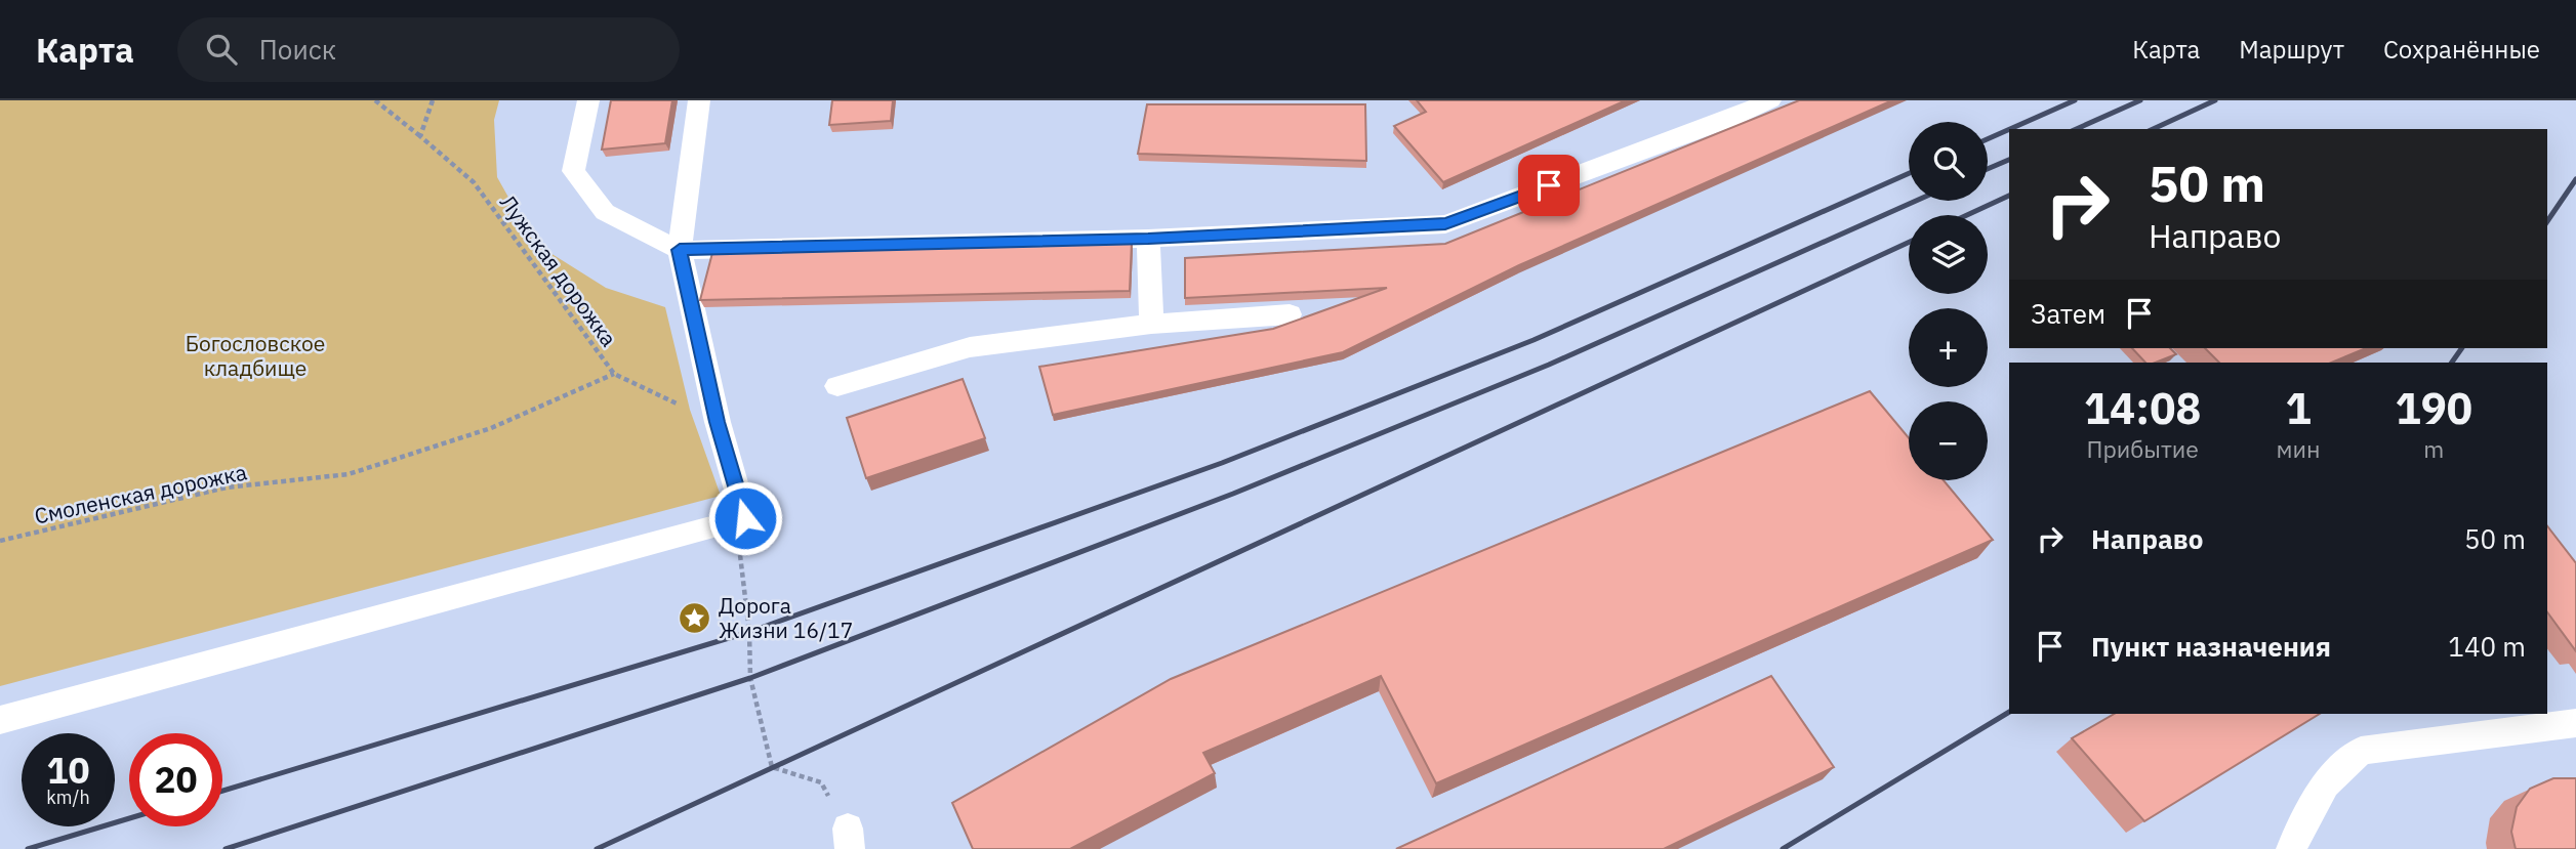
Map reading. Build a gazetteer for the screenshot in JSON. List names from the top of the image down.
{
  "streets": {
    "path": ["Лужская дорожка", "Смоленская дорожка"]
  },
  "crossings": [
    ["Лужская дорожка", "Смоленская дорожка"]
  ],
  "parks": ["Богословское кладбище"],
  "places": {
    "place": ["Дорога Жизни 16/17"]
  },
  "page": {
    "header": "Карта",
    "search": "Поиск",
    "nav": ["Карта", "Маршрут", "Сохранённые"],
    "map_buttons": ["+", "−"],
    "turn": ["50 m", "Направо"],
    "then": "Затем",
    "eta": [
      "14:08",
      "Прибытие",
      "1",
      "мин",
      "190",
      "m"
    ],
    "list": [
      {
        "name": "Направо",
        "value": "50 m"
      },
      {
        "name": "Пункт назначения",
        "value": "140 m"
      }
    ],
    "speed": "10 km/h",
    "limit": "20"
  }
}
